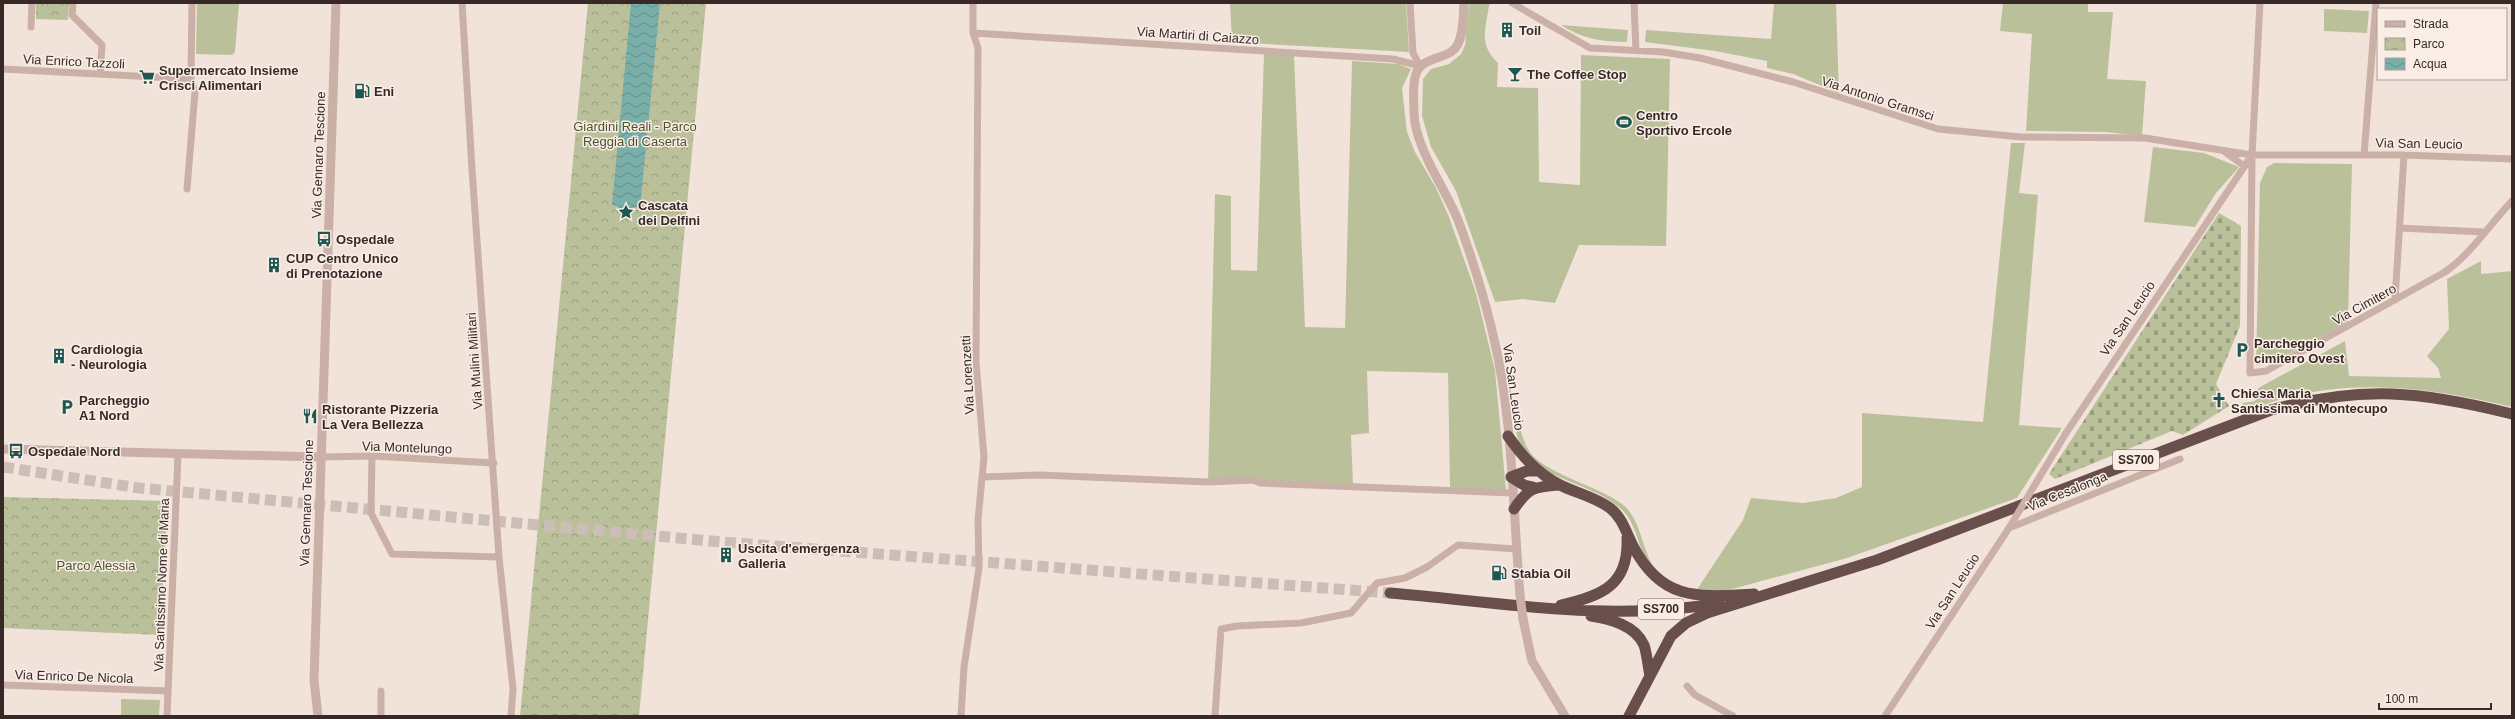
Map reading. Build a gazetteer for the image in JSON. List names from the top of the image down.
{
  "streets": {
    "highway": ["SS700"],
    "street": [
      "Via Martiri di Caiazzo",
      "Via Enrico Tazzoli",
      "Via Antonio Gramsci",
      "Via San Leucio",
      "Via Gennaro Tescione",
      "Via Cimitero",
      "Via Mulini Militari",
      "Via Lorenzetti",
      "Via Montelungo",
      "Via Cesalonga",
      "Via Santissimo Nome di Maria",
      "Via Enrico De Nicola"
    ]
  },
  "crossings": [
    ["Via Martiri di Caiazzo", "Via San Leucio"],
    ["Via Martiri di Caiazzo", "Via Lorenzetti"],
    ["Via Antonio Gramsci", "Via San Leucio"],
    ["Via Antonio Gramsci", "Via Cimitero"],
    ["Via San Leucio", "Via Cimitero"],
    ["Via San Leucio", "SS700"],
    ["Via San Leucio", "Via Cesalonga"],
    ["Via Gennaro Tescione", "Via Montelungo"],
    ["Via Mulini Militari", "Via Montelungo"],
    ["Via Santissimo Nome di Maria", "Via Enrico De Nicola"]
  ],
  "parks": ["Giardini Reali - Parco Reggia di Caserta", "Parco Alessia"],
  "places": {
    "building": [
      "Toil",
      "CUP Centro Unico di Prenotazione",
      "Cardiologia - Neurologia",
      "Uscita d'emergenza Galleria"
    ],
    "bar": ["The Coffee Stop"],
    "supermarket": ["Supermercato Insieme Crisci Alimentari"],
    "fuel station": ["Eni", "Stabia Oil"],
    "sports": ["Centro Sportivo Ercole"],
    "place": ["Cascata dei Delfini"],
    "bus stop": ["Ospedale", "Ospedale Nord"],
    "parking": ["Parcheggio cimitero Ovest", "Parcheggio A1 Nord"],
    "church": ["Chiesa Maria Santissima di Montecupo"],
    "restaurant": ["Ristorante Pizzeria La Vera Bellezza"]
  },
  "legend": ["Strada", "Parco", "Acqua"],
  "scale_bar": "100 m"
}
